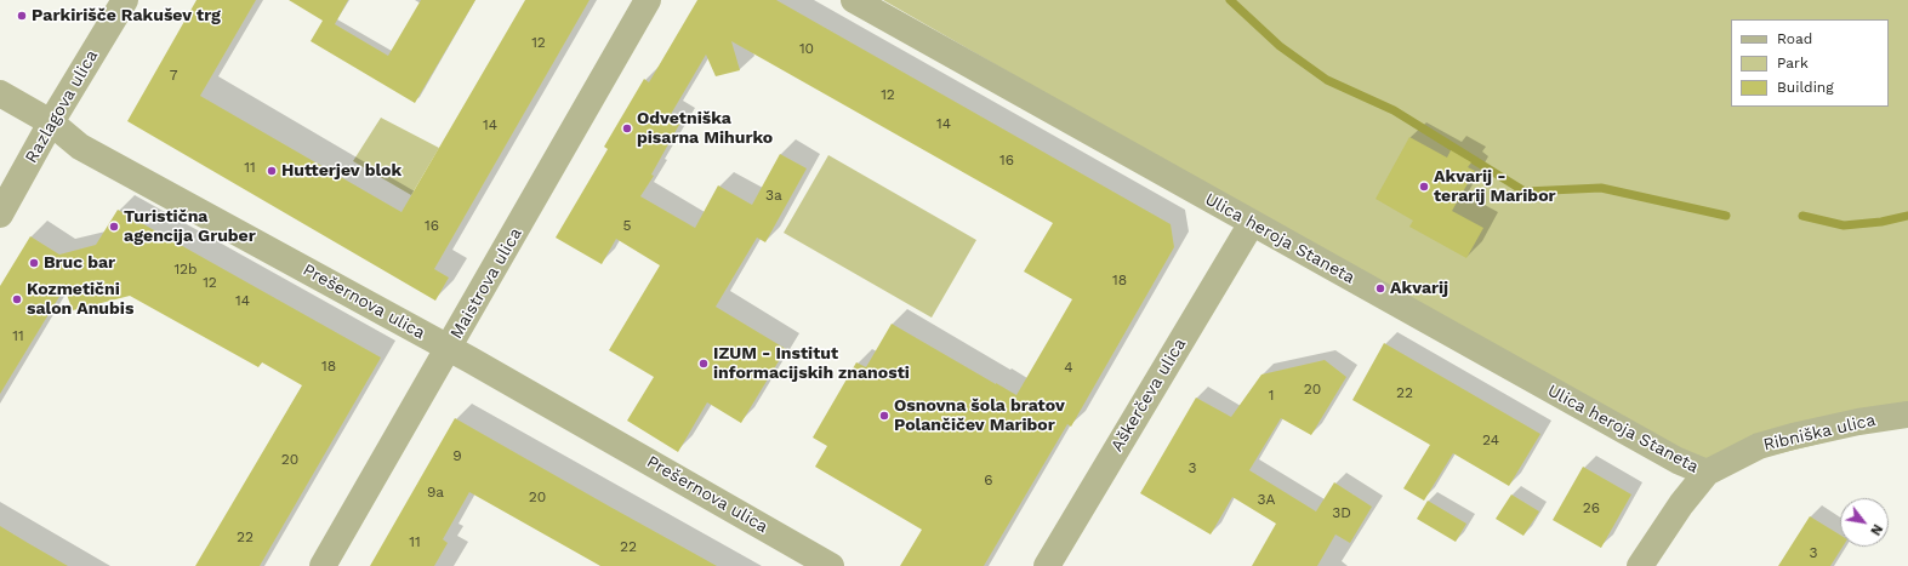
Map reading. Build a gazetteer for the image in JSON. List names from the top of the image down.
{
  "streets": {
    "street": [
      "Razlagova ulica",
      "Ulica heroja Staneta",
      "Maistrova ulica",
      "Prešernova ulica",
      "Aškerčeva ulica",
      "Ribniška ulica"
    ]
  },
  "crossings": [
    ["Razlagova ulica", "Prešernova ulica"],
    ["Ulica heroja Staneta", "Aškerčeva ulica"],
    ["Ulica heroja Staneta", "Ribniška ulica"],
    ["Maistrova ulica", "Prešernova ulica"]
  ],
  "places": [
    "Parkirišče Rakušev trg",
    "Odvetniška pisarna Mihurko",
    "Hutterjev blok",
    "Akvarij - terarij Maribor",
    "Turistična agencija Gruber",
    "Bruc bar",
    "Akvarij",
    "Kozmetični salon Anubis",
    "IZUM - Institut informacijskih znanosti",
    "Osnovna šola bratov Polančičev Maribor"
  ],
  "house_numbers": [
    "12",
    "10",
    "7",
    "12",
    "14",
    "14",
    "16",
    "11",
    "3a",
    "16",
    "5",
    "12b",
    "18",
    "12",
    "14",
    "11",
    "18",
    "4",
    "20",
    "22",
    "1",
    "24",
    "9",
    "20",
    "3",
    "6",
    "9a",
    "20",
    "3A",
    "26",
    "3D",
    "22",
    "11",
    "22",
    "3"
  ],
  "legend": ["Road", "Park", "Building"],
  "north": "bottom right"
}
